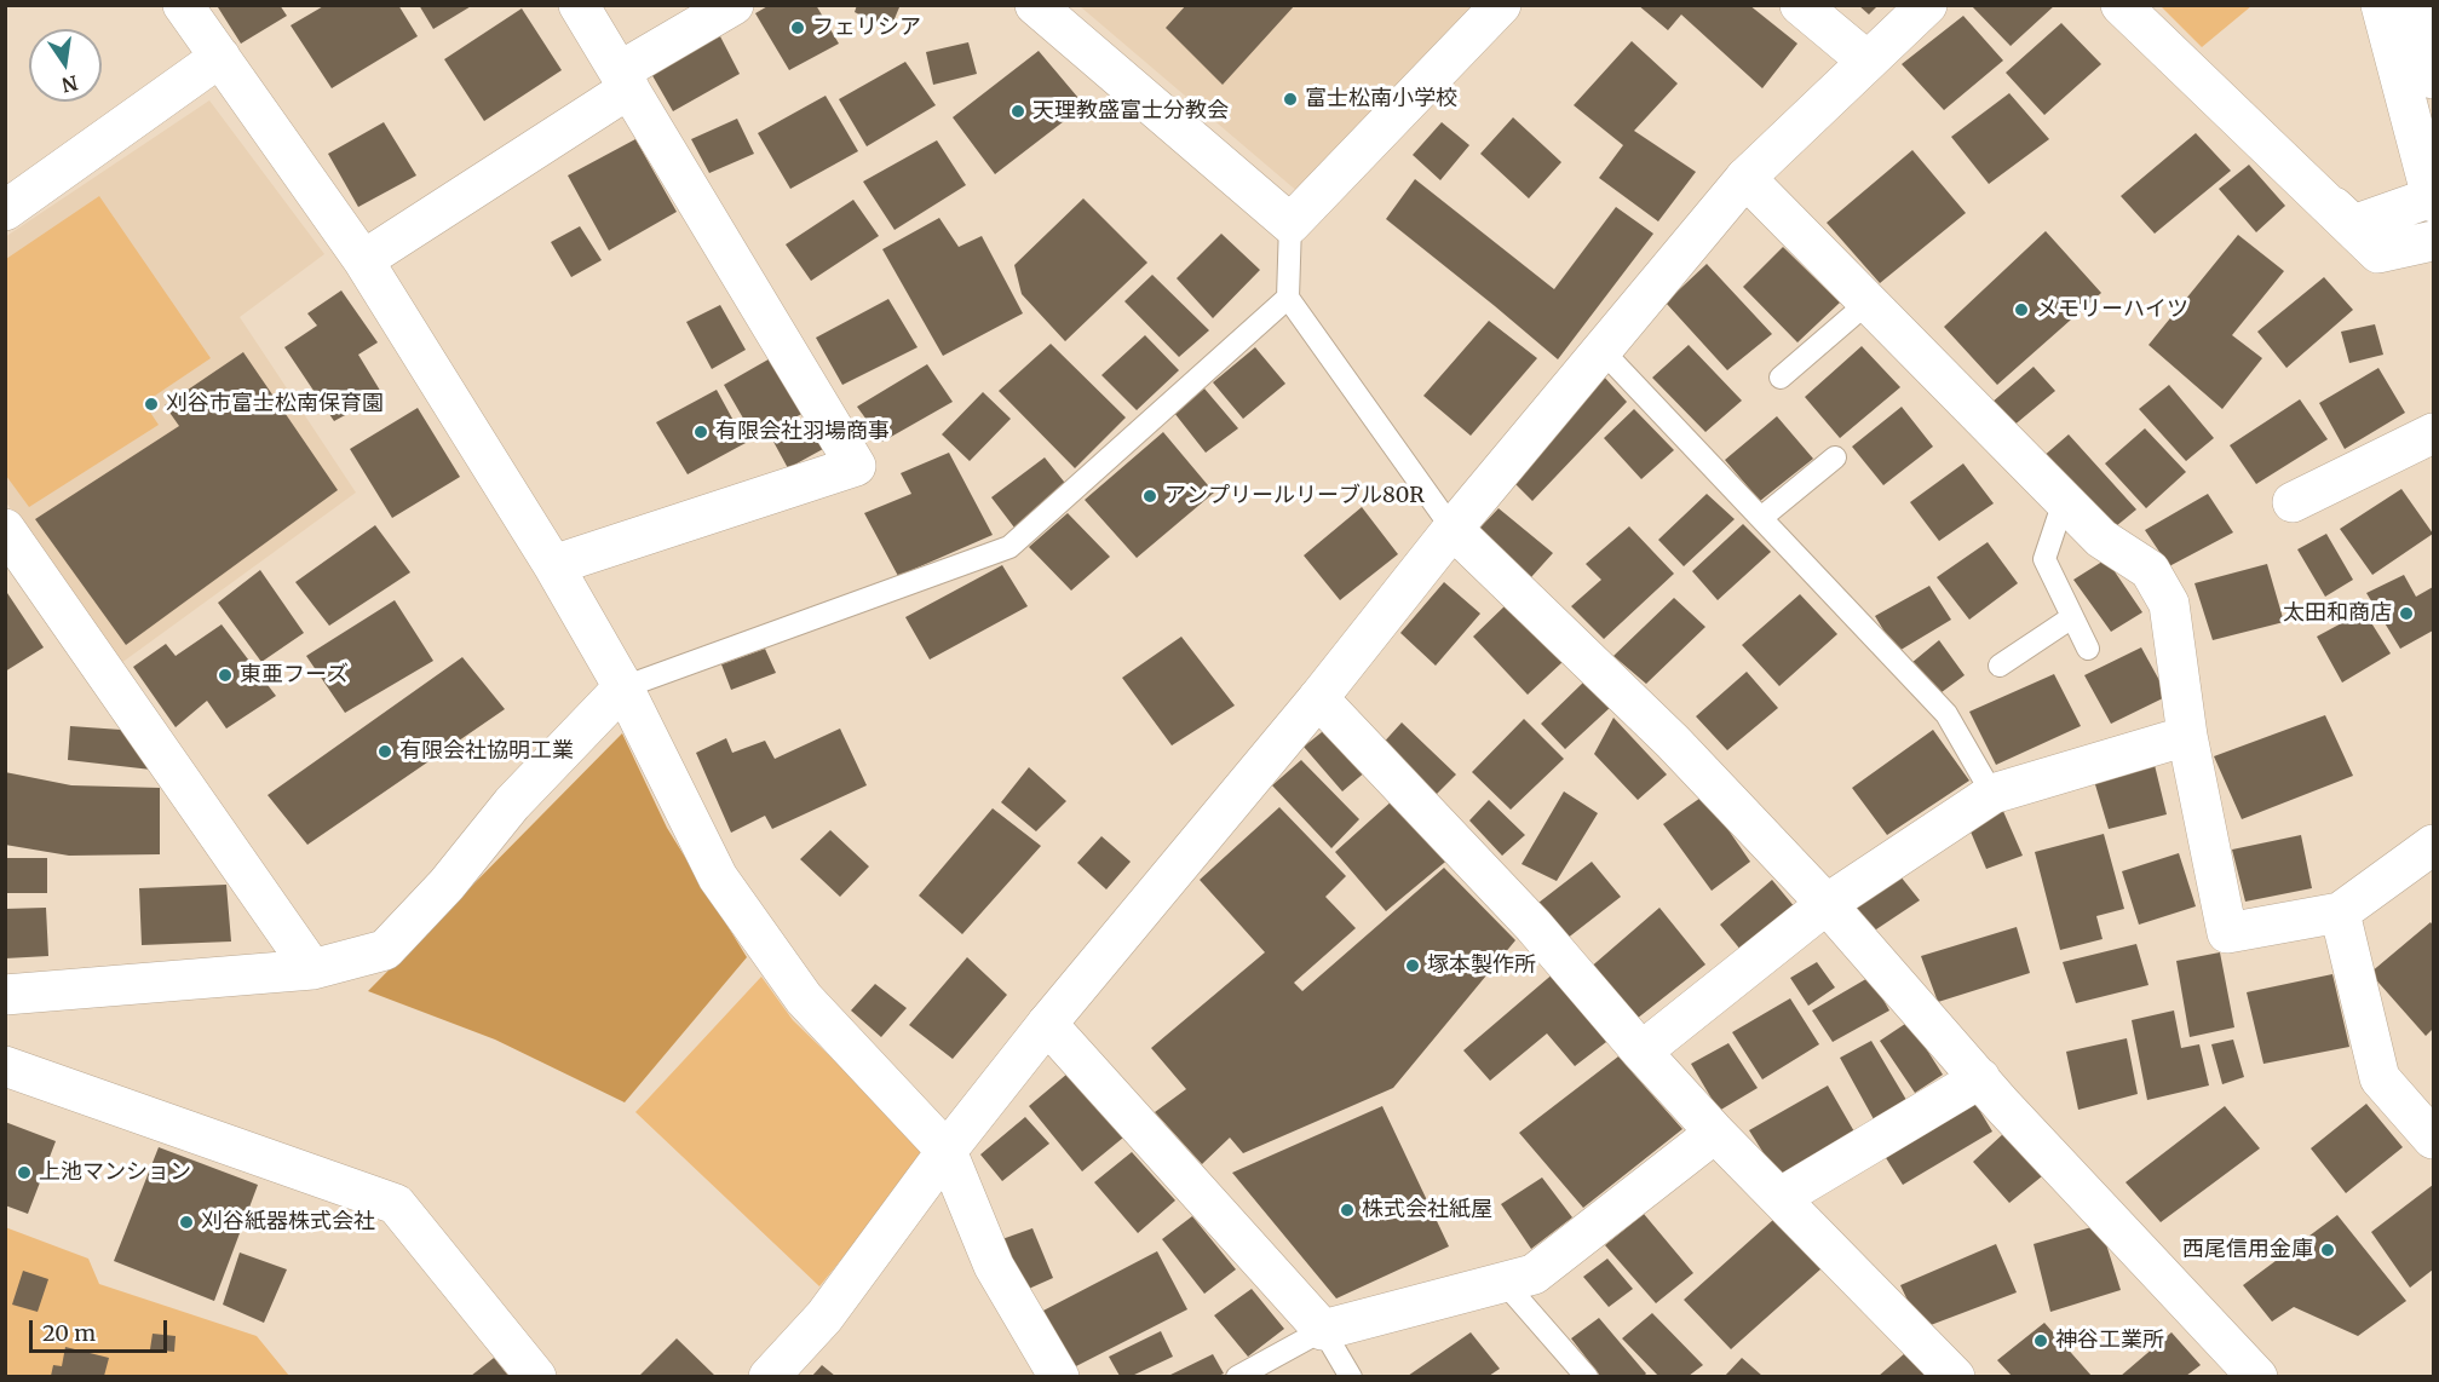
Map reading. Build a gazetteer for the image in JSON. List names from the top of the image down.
{
  "places": [
    "フェリシア",
    "富士松南小学校",
    "天理教盛富士分教会",
    "メモリーハイツ",
    "刈谷市富士松南保育園",
    "有限会社羽場商事",
    "アンプリールリーブル80R",
    "太田和商店",
    "東亜フーズ",
    "有限会社協明工業",
    "塚本製作所",
    "上池マンション",
    "株式会社紙屋",
    "刈谷紙器株式会社",
    "西尾信用金庫",
    "神谷工業所"
  ],
  "scale_bar": "20 m",
  "north": "bottom"
}
